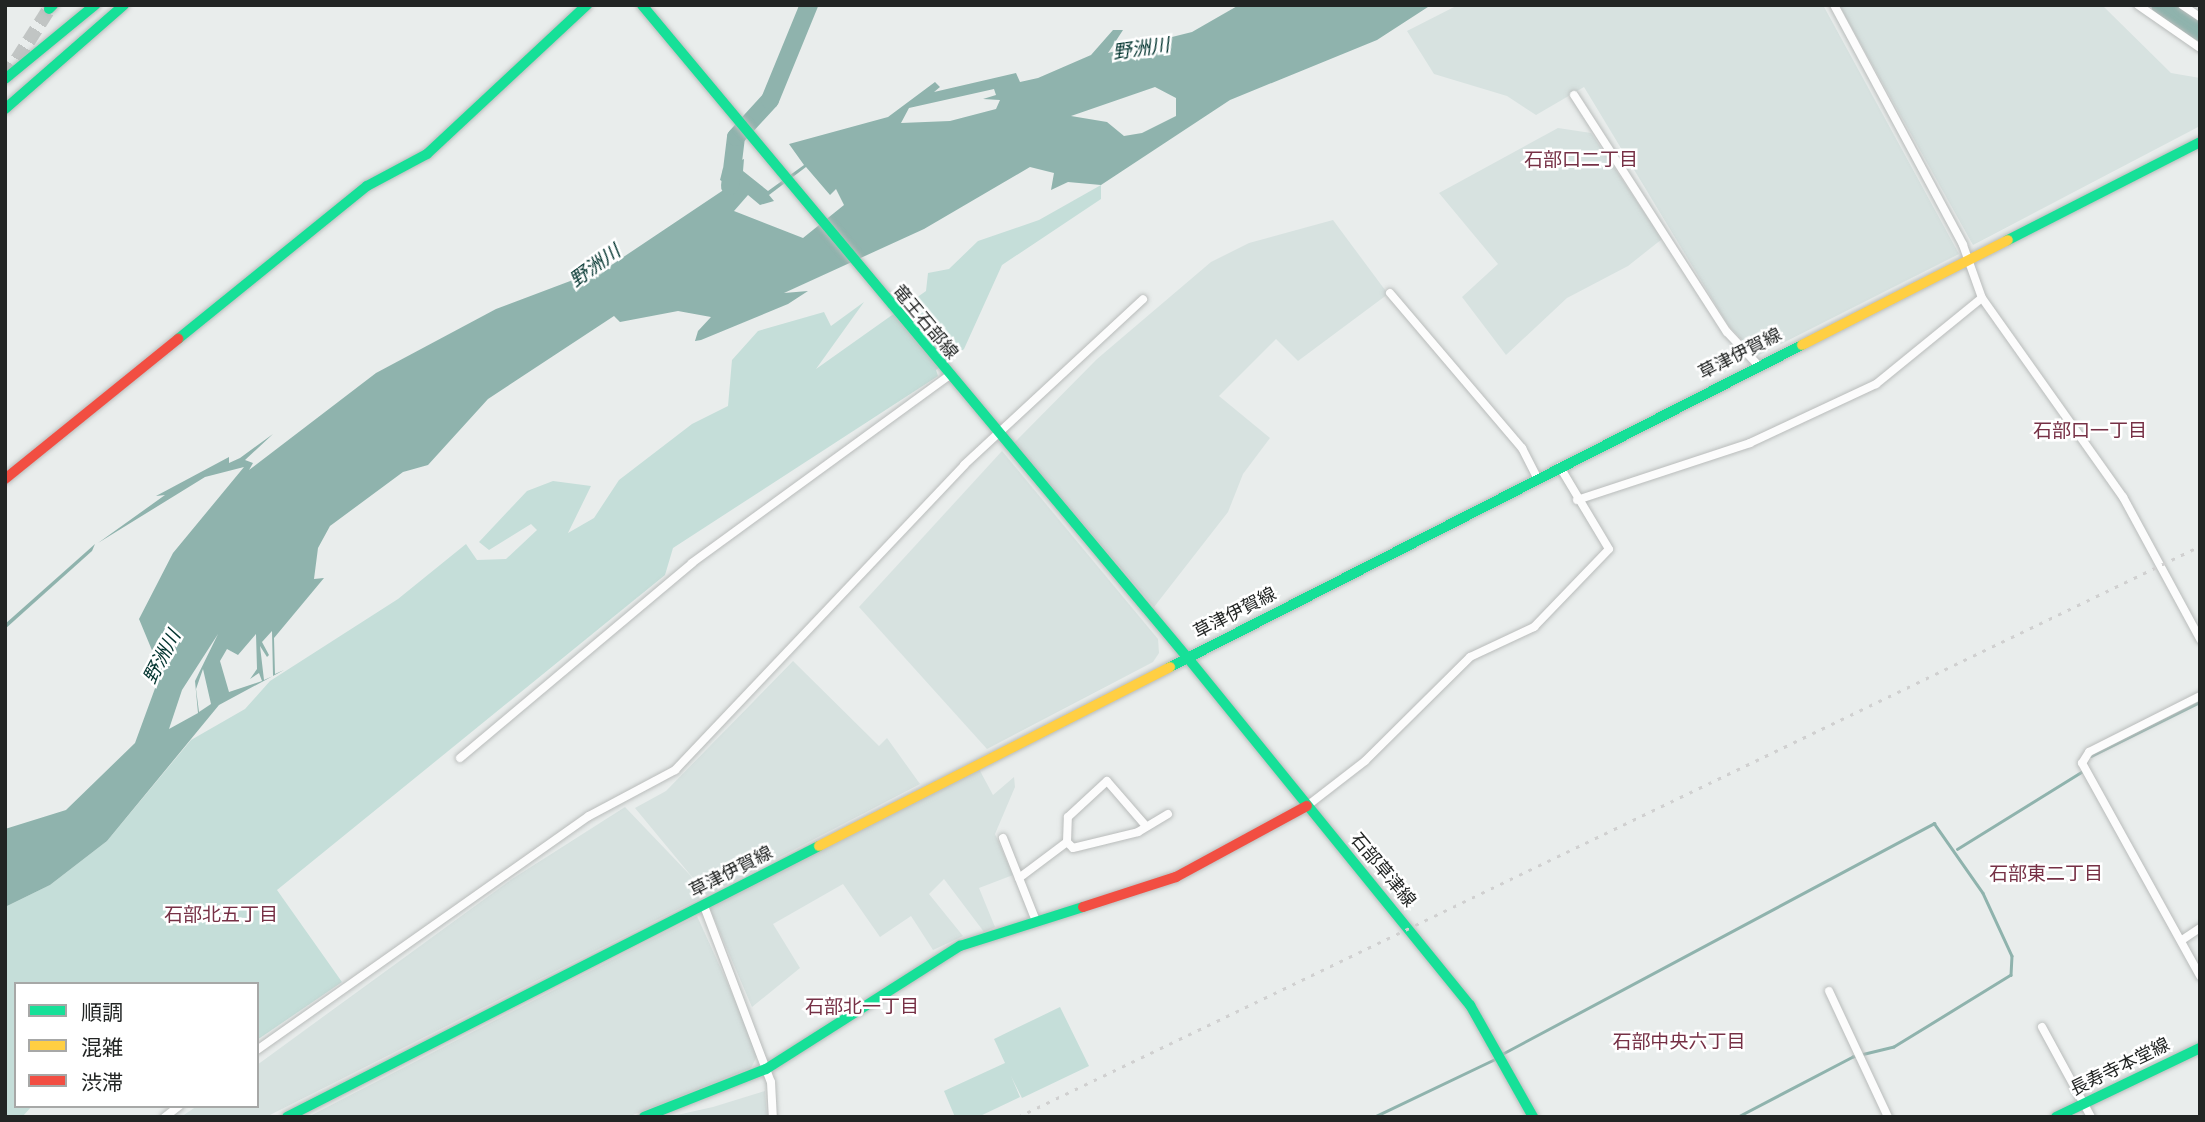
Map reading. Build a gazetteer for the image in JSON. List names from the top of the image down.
{
  "streets": {
    "main road": [
      "竜王石部線",
      "草津伊賀線",
      "石部草津線",
      "長寿寺本堂線"
    ]
  },
  "crossings": [
    ["竜王石部線", "草津伊賀線"],
    ["竜王石部線", "石部草津線"],
    ["草津伊賀線", "石部草津線"]
  ],
  "districts": [
    "石部口二丁目",
    "石部口一丁目",
    "石部東二丁目",
    "石部北五丁目",
    "石部北一丁目",
    "石部中央六丁目"
  ],
  "water": ["野洲川"],
  "legend": ["順調", "混雑", "渋滞"]
}
